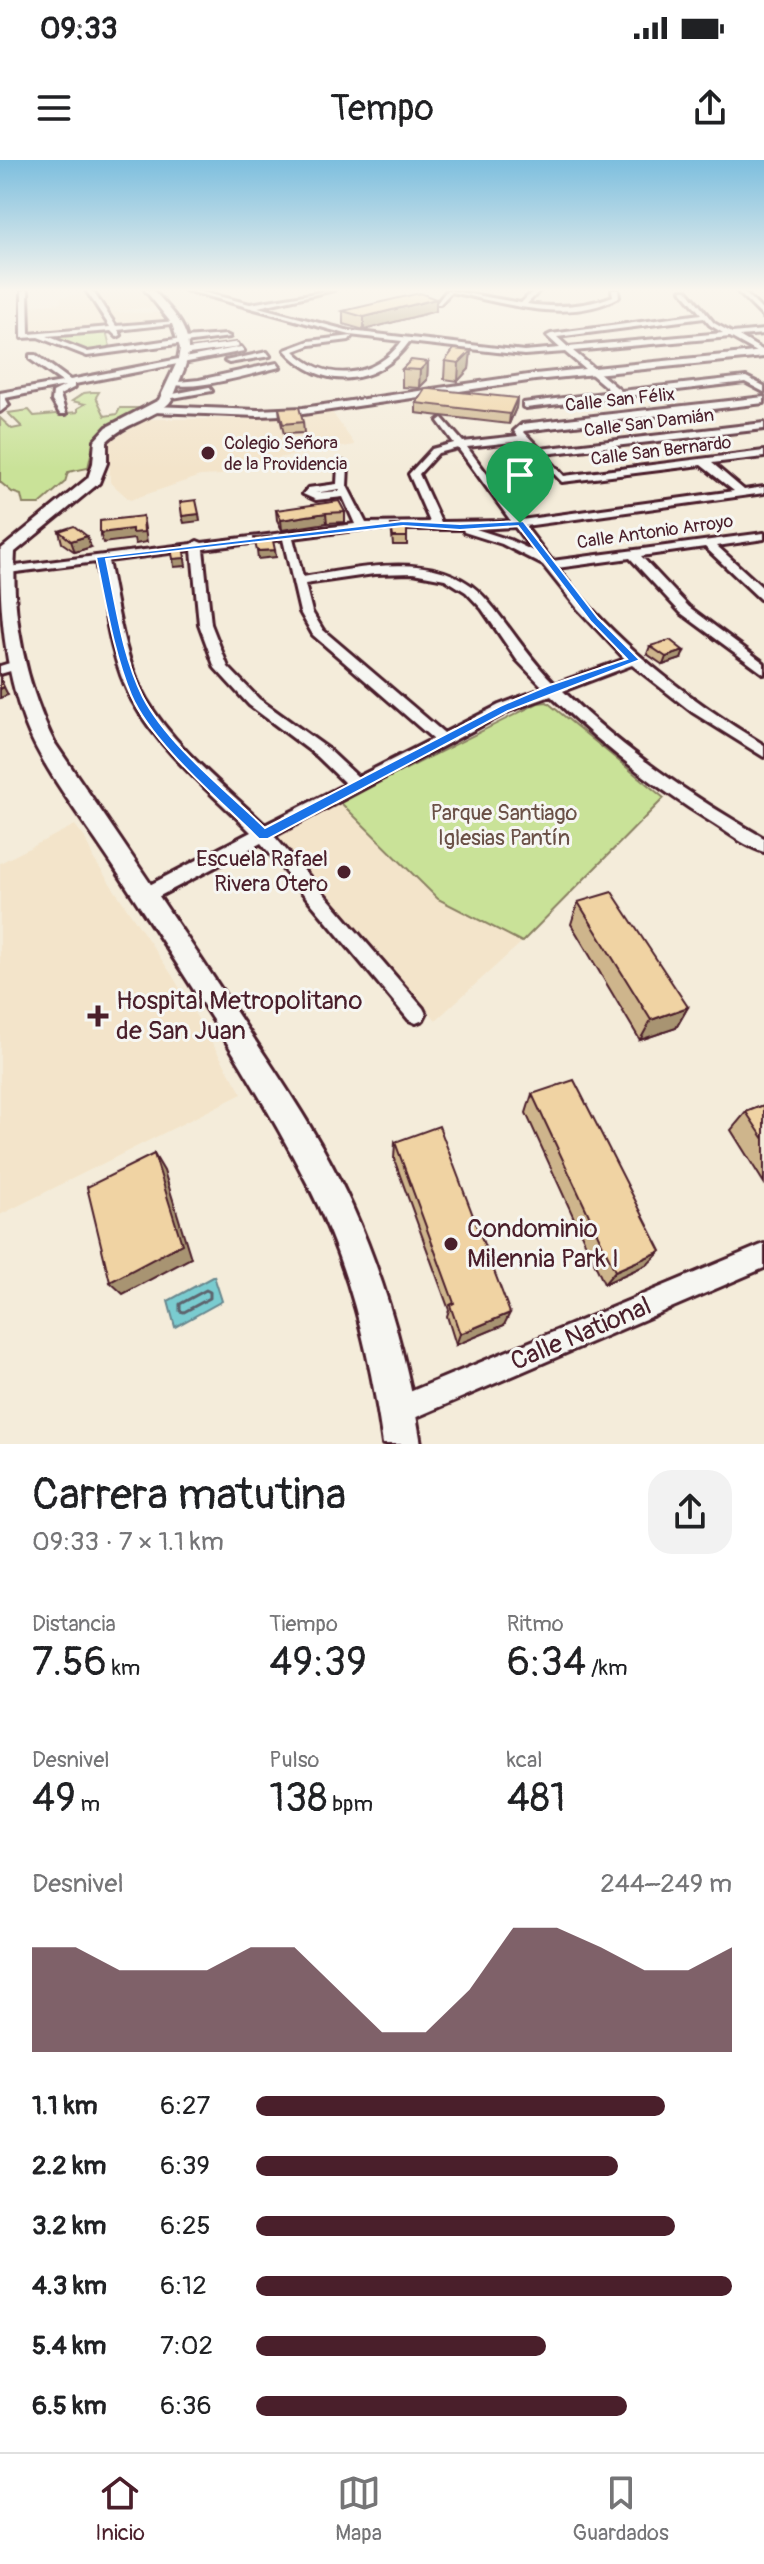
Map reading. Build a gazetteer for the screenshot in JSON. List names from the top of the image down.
{
  "streets": {
    "street": [
      "Calle San Félix",
      "Calle San Damián",
      "Calle San Bernardo",
      "Calle Antonio Arroyo",
      "Calle National"
    ]
  },
  "crossings": [
    ["Calle San Damián", "Calle San Bernardo"]
  ],
  "parks": ["Parque Santiago Iglesias Pantín"],
  "places": {
    "other": ["Colegio Señora de la Providencia", "Escuela Rafael Rivera Otero", "Condominio Milennia Park I"],
    "health": ["Hospital Metropolitano de San Juan"]
  },
  "page": {
    "status": "09:33",
    "header": "Tempo",
    "heading": ["Carrera matutina", "09:33 · 7 × 1.1 km"],
    "stats": [
      ["Distancia", "7.56 km"],
      ["Tiempo", "49:39"],
      ["Ritmo", "6:34 /km"],
      ["Desnivel", "49 m"],
      ["Pulso", "138 bpm"],
      ["kcal", "481"]
    ],
    "chart": ["Desnivel", "244–249 m"],
    "list": [
      {
        "name": "1.1 km",
        "note": "6:27"
      },
      {
        "name": "2.2 km",
        "note": "6:39"
      },
      {
        "name": "3.2 km",
        "note": "6:25"
      },
      {
        "name": "4.3 km",
        "note": "6:12"
      },
      {
        "name": "5.4 km",
        "note": "7:02"
      },
      {
        "name": "6.5 km",
        "note": "6:36"
      }
    ],
    "tabs": ["Inicio", "Mapa", "Guardados"]
  }
}
